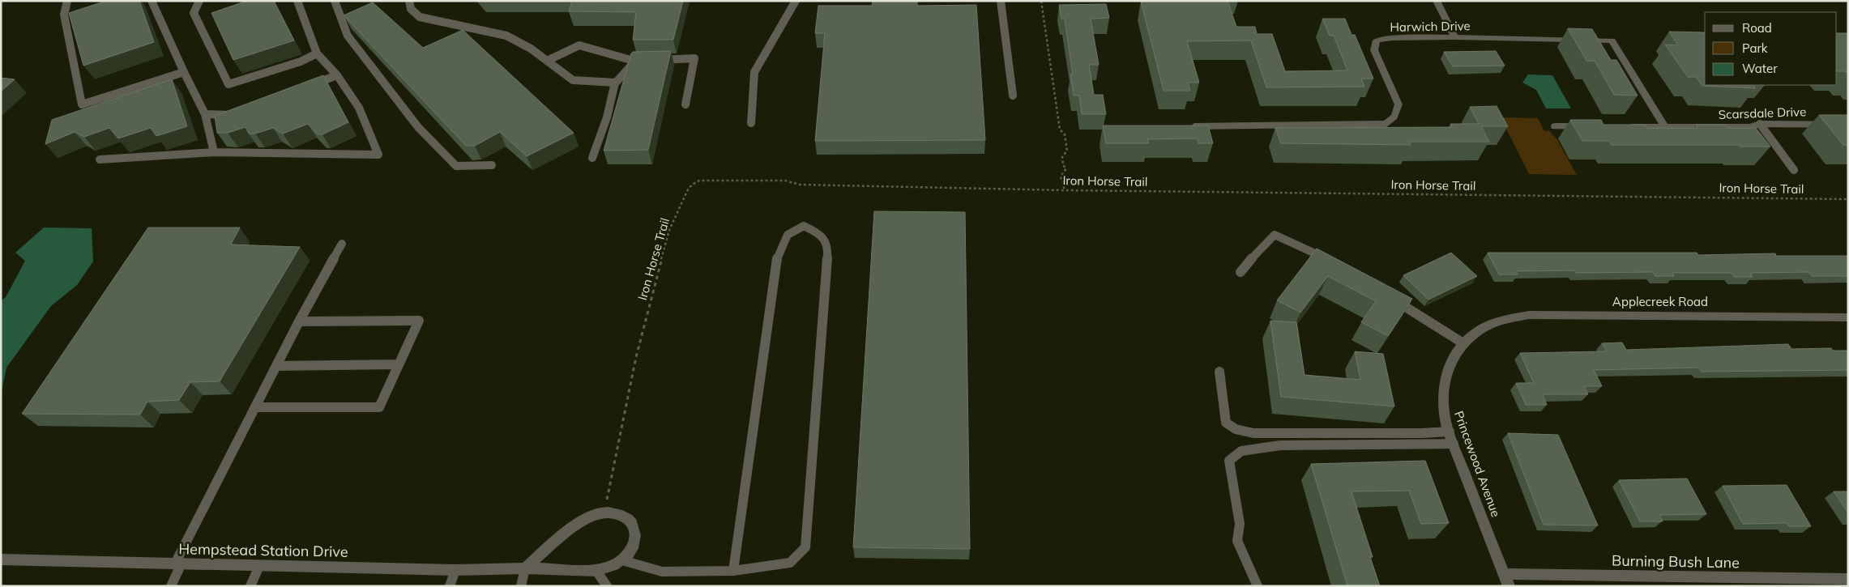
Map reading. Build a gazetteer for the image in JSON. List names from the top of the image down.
{
  "streets": {
    "street": [
      "Harwich Drive",
      "Scarsdale Drive",
      "Applecreek Road",
      "Princewood Avenue",
      "Hempstead Station Drive",
      "Burning Bush Lane"
    ],
    "path": ["Iron Horse Trail"]
  },
  "crossings": [
    ["Harwich Drive", "Scarsdale Drive"],
    ["Applecreek Road", "Princewood Avenue"],
    ["Princewood Avenue", "Burning Bush Lane"]
  ],
  "legend": ["Road", "Park", "Water"]
}
